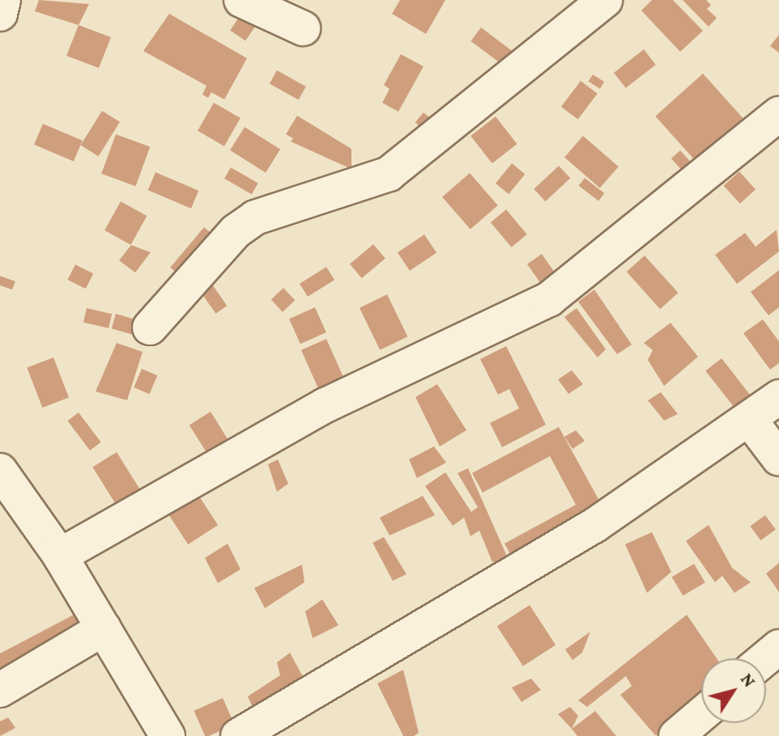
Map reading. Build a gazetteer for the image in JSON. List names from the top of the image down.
{
  "north": "top right"
}
